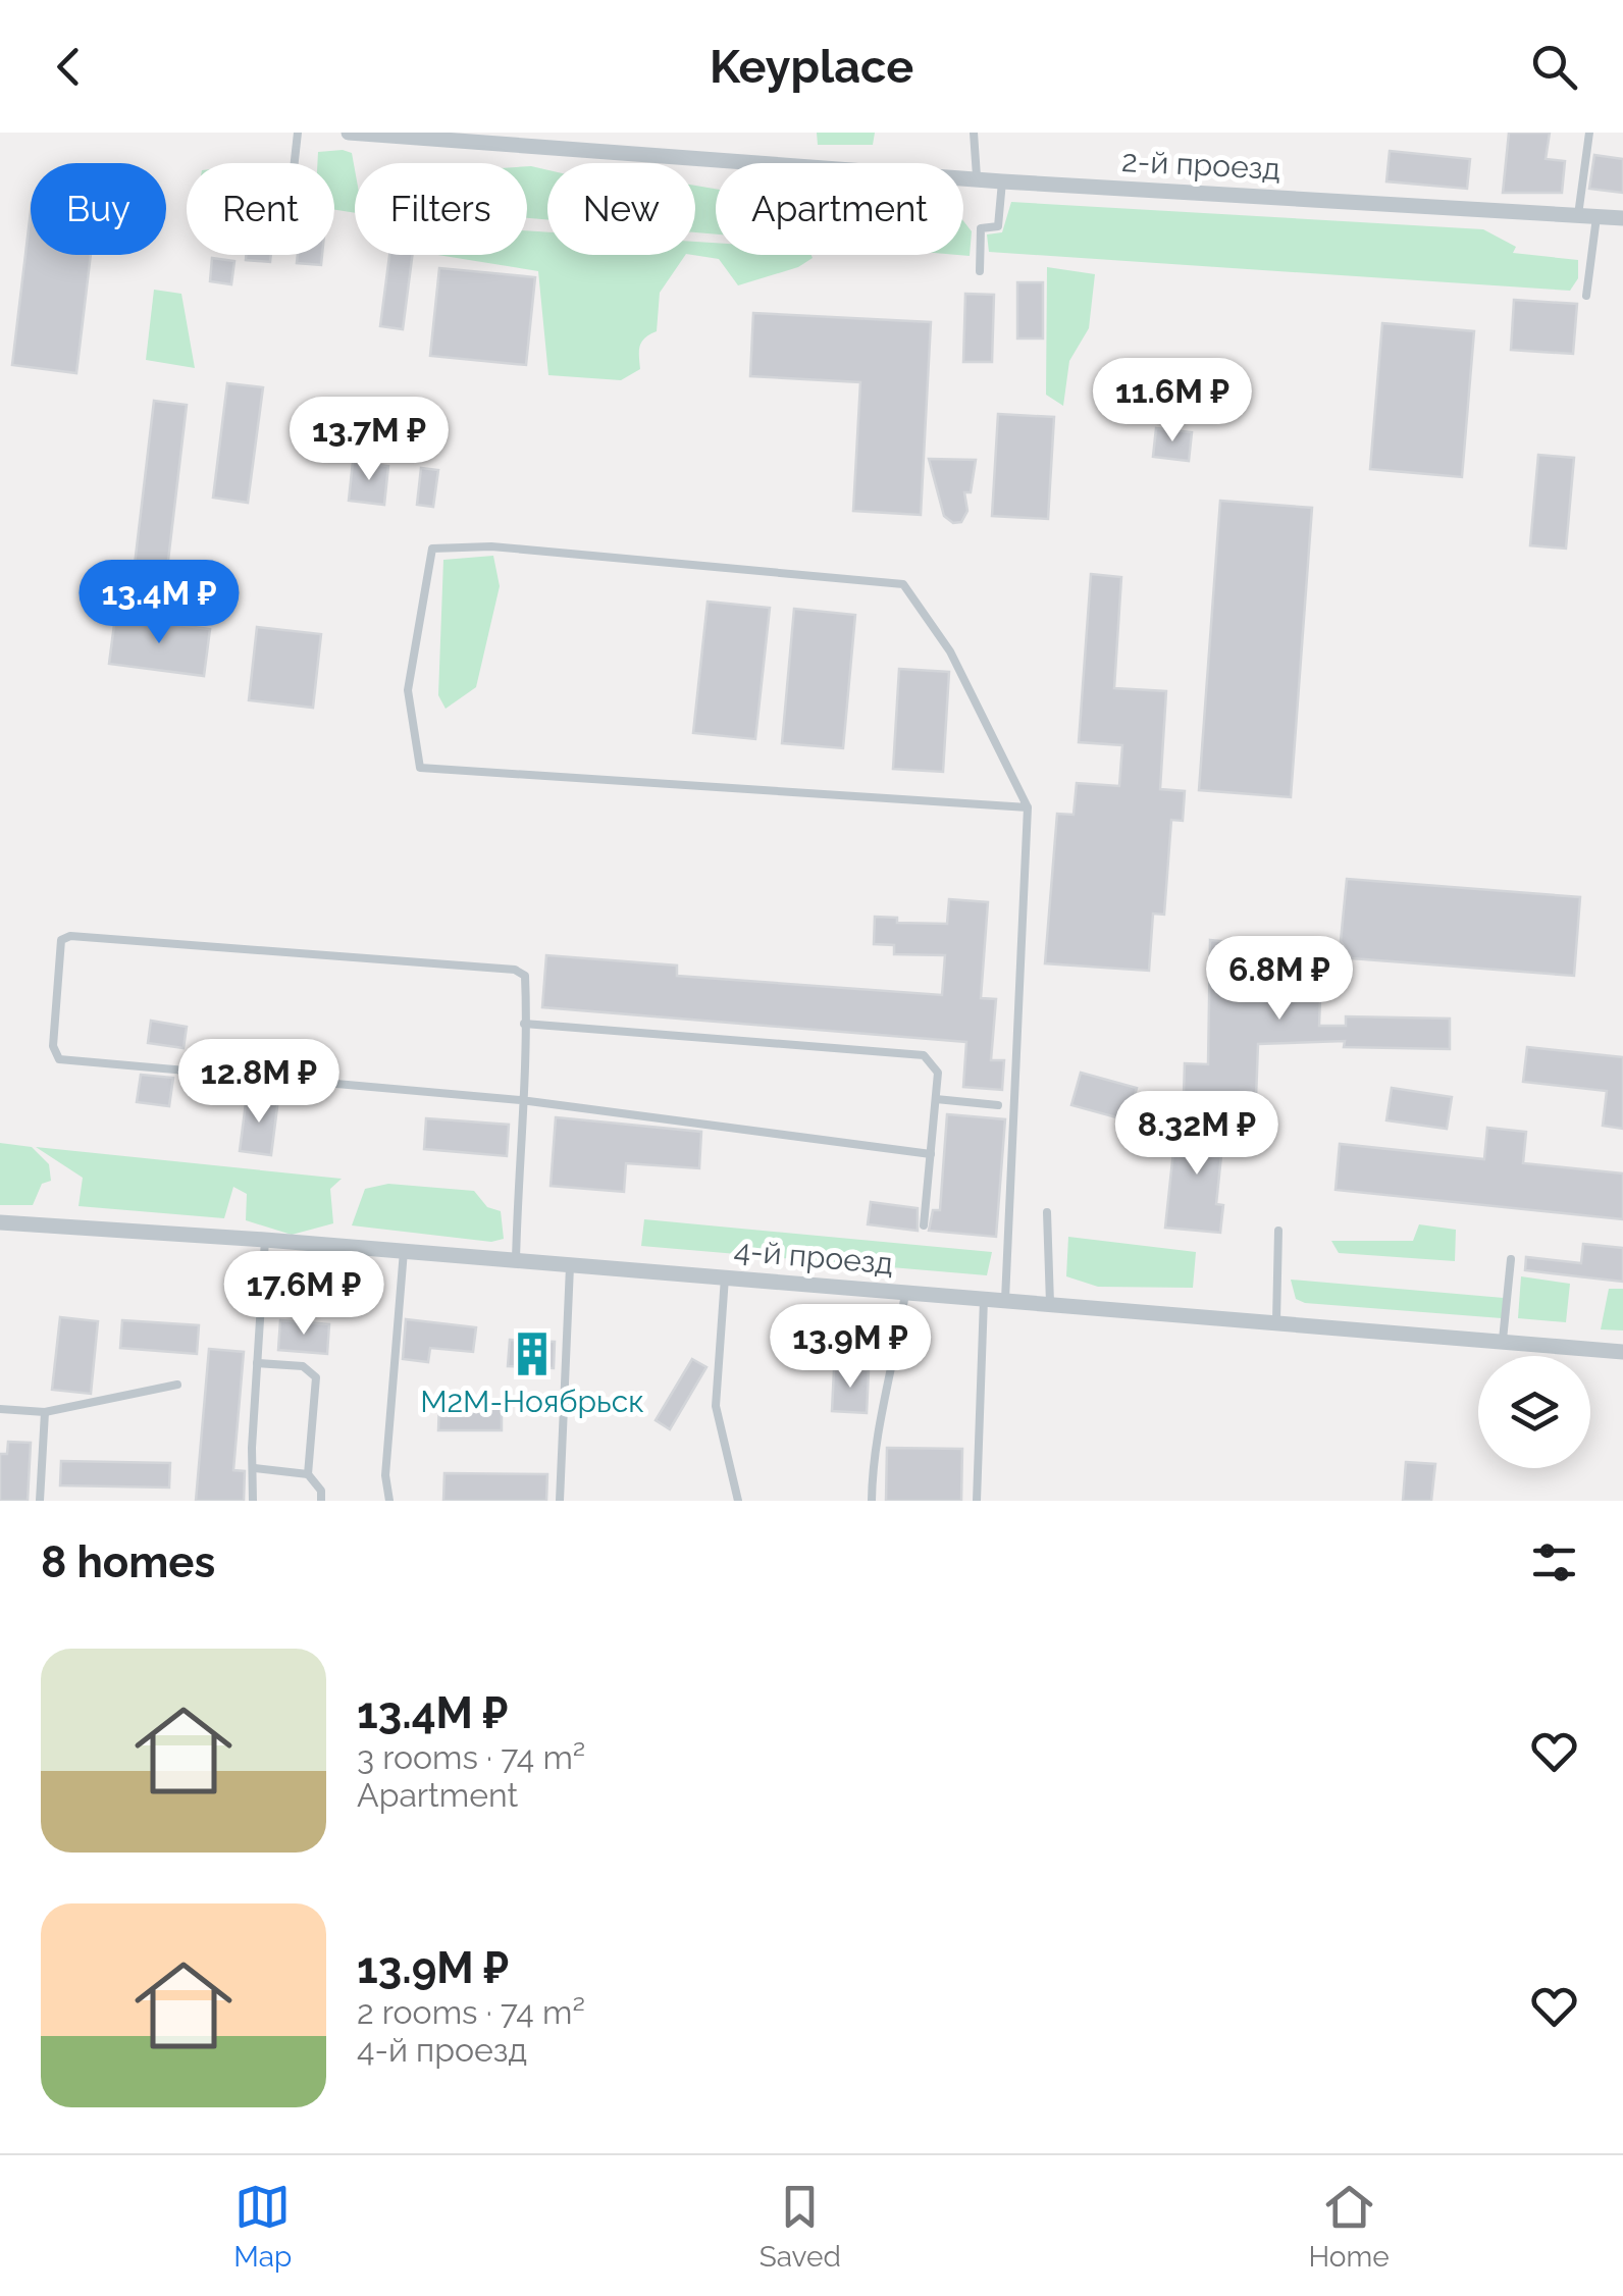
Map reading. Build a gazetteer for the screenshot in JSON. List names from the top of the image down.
{
  "streets": {
    "street": ["2-й проезд", "4-й проезд"]
  },
  "places": {
    "building": ["М2М-Ноябрьск"]
  },
  "page": {
    "header": "Keyplace",
    "chip": [
      "Buy",
      "Rent",
      "Filters",
      "New",
      "Apartment"
    ],
    "price": [
      "11.6M ₽",
      "13.7M ₽",
      "13.4M ₽",
      "6.8M ₽",
      "12.8M ₽",
      "8.32M ₽",
      "17.6M ₽",
      "13.9M ₽"
    ],
    "heading": "8 homes",
    "list": [
      {
        "name": "13.4M ₽",
        "note": "3 rooms · 74 m² · Apartment"
      },
      {
        "name": "13.9M ₽",
        "note": "2 rooms · 74 m² · 4-й проезд"
      }
    ],
    "tabs": ["Map", "Saved", "Home"]
  }
}
